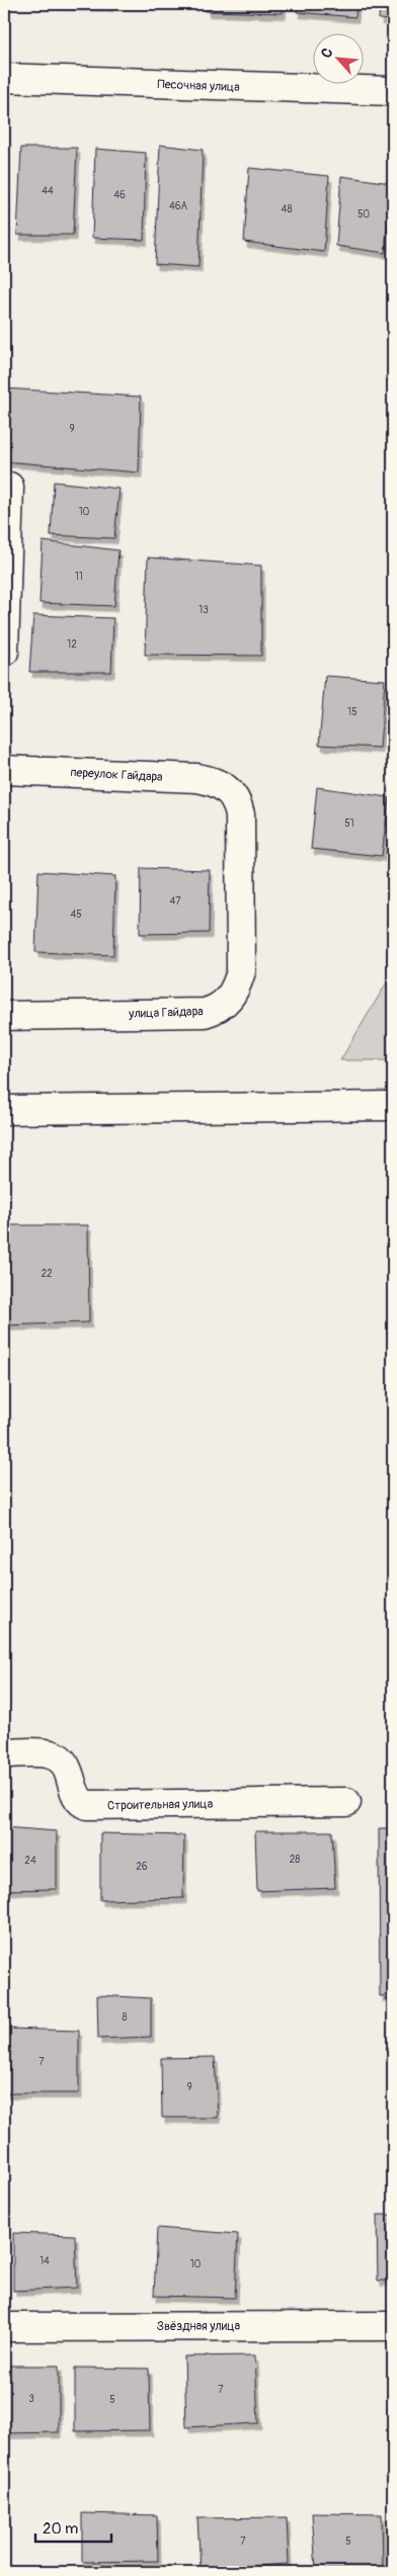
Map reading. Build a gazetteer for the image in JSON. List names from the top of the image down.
{
  "streets": {
    "street": [
      "Песочная улица",
      "переулок Гайдара",
      "улица Гайдара",
      "Строительная улица",
      "Звёздная улица"
    ]
  },
  "crossings": [
    ["переулок Гайдара", "улица Гайдара"]
  ],
  "house_numbers": [
    "44",
    "46",
    "46А",
    "48",
    "50",
    "9",
    "10",
    "11",
    "13",
    "12",
    "15",
    "51",
    "47",
    "45",
    "22",
    "28",
    "24",
    "26",
    "8",
    "7",
    "9",
    "14",
    "10",
    "7",
    "3",
    "5",
    "7",
    "5"
  ],
  "scale_bar": "20 m",
  "north": "top left"
}
